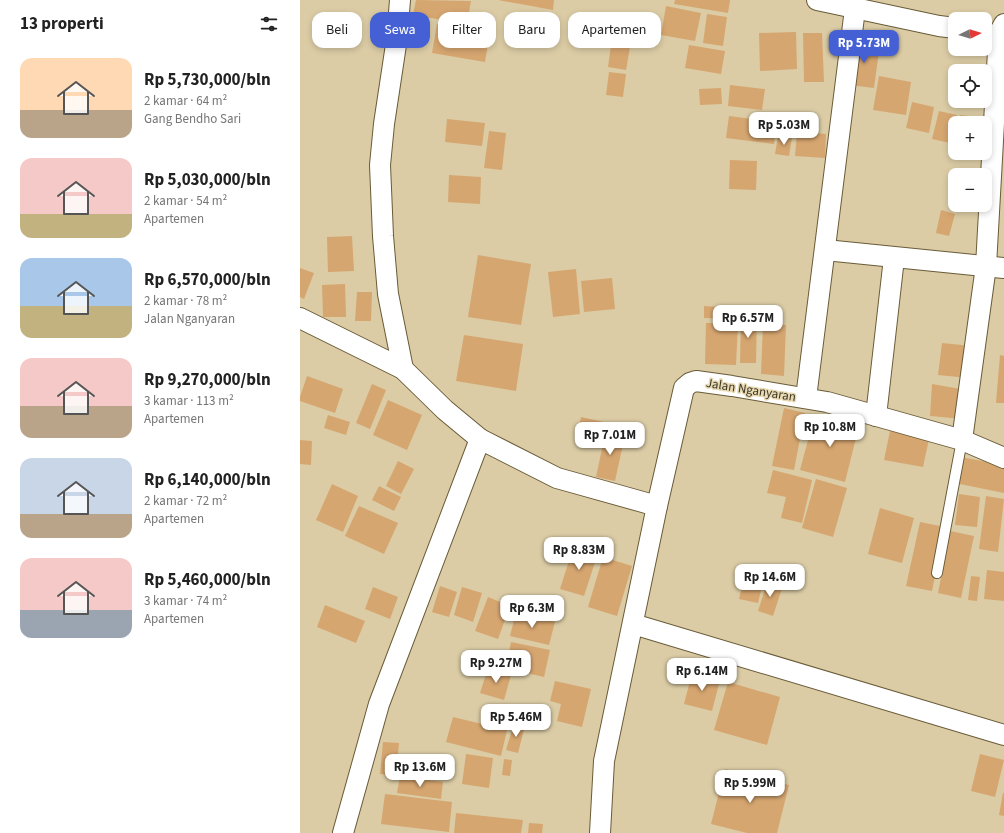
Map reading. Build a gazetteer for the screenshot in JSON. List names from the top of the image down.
{
  "streets": {
    "street": ["Jalan Nganyaran"]
  },
  "north": "right",
  "page": {
    "heading": "13 properti",
    "map_buttons": ["+", "−"],
    "chip": [
      "Beli",
      "Sewa",
      "Filter",
      "Baru",
      "Apartemen"
    ],
    "price": [
      "Rp 5.73M",
      "Rp 5.03M",
      "Rp 6.57M",
      "Rp 10.8M",
      "Rp 7.01M",
      "Rp 8.83M",
      "Rp 14.6M",
      "Rp 6.3M",
      "Rp 9.27M",
      "Rp 6.14M",
      "Rp 5.46M",
      "Rp 13.6M",
      "Rp 5.99M"
    ],
    "list": [
      {
        "name": "Rp 5,730,000/bln",
        "note": "2 kamar · 64 m² · Gang Bendho Sari"
      },
      {
        "name": "Rp 5,030,000/bln",
        "note": "2 kamar · 54 m² · Apartemen"
      },
      {
        "name": "Rp 6,570,000/bln",
        "note": "2 kamar · 78 m² · Jalan Nganyaran"
      },
      {
        "name": "Rp 9,270,000/bln",
        "note": "3 kamar · 113 m² · Apartemen"
      },
      {
        "name": "Rp 6,140,000/bln",
        "note": "2 kamar · 72 m² · Apartemen"
      },
      {
        "name": "Rp 5,460,000/bln",
        "note": "3 kamar · 74 m² · Apartemen"
      }
    ]
  }
}
